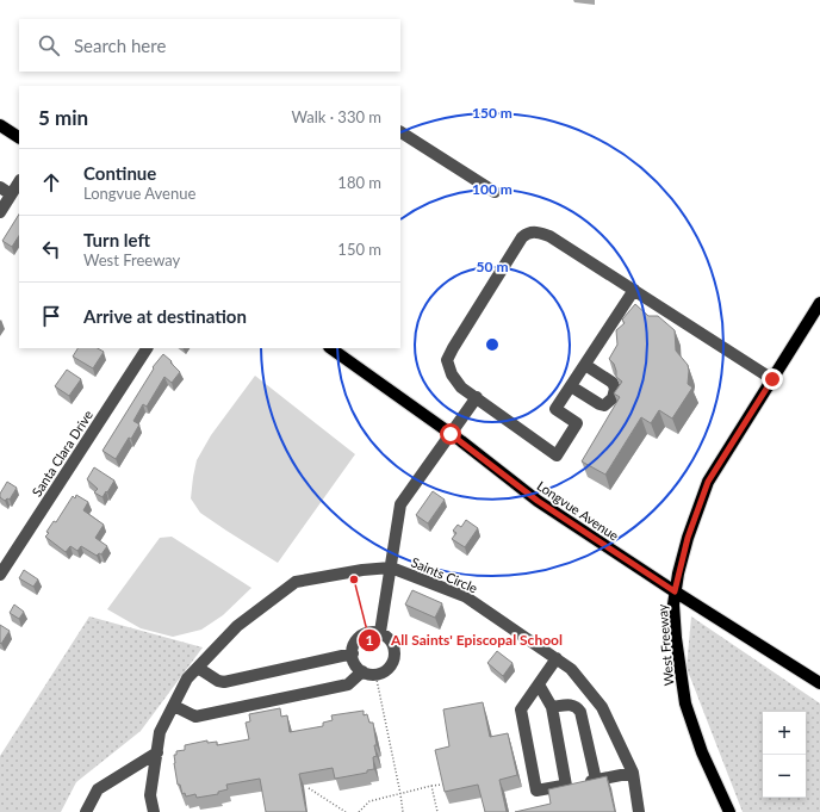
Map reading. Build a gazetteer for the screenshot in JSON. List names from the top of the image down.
{
  "streets": {
    "main road": ["Longvue Avenue", "West Freeway"],
    "street": ["Santa Clara Drive", "Saints Circle"]
  },
  "crossings": [
    ["Longvue Avenue", "Saints Circle"],
    ["Longvue Avenue", "West Freeway"]
  ],
  "places": ["All Saints' Episcopal School"],
  "page": {
    "search": "Search here",
    "heading": ["5 min", "Walk · 330 m"],
    "list": [
      ["Continue", "Longvue Avenue", "180 m"],
      ["Turn left", "West Freeway", "150 m"],
      "Arrive at destination"
    ],
    "map_buttons": ["+", "−"]
  },
  "rings": ["150 m", "100 m", "50 m"]
}
